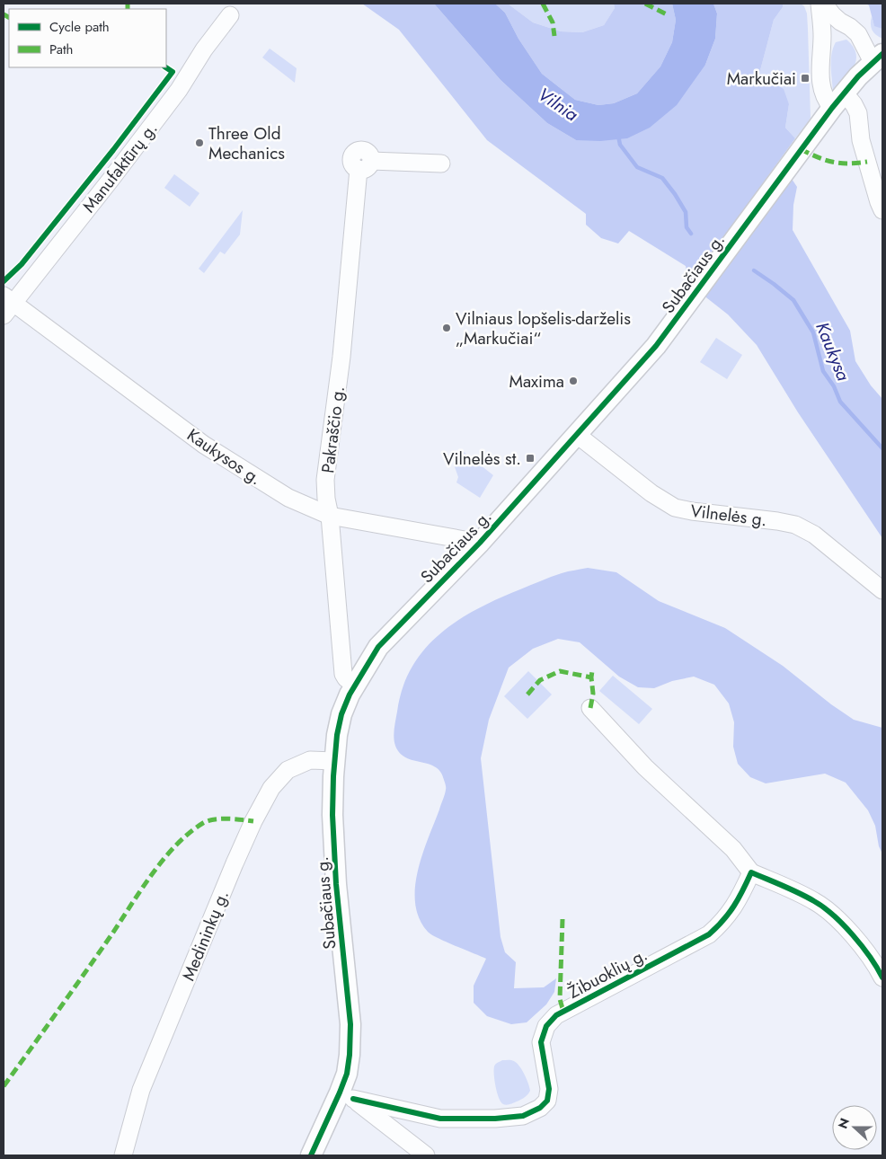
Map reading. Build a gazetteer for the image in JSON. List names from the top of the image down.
{
  "streets": {
    "street": [
      "Manufaktūrų g.",
      "Subačiaus g.",
      "Pakraščio g.",
      "Kaukysos g.",
      "Vilnelės g.",
      "Medininkų g.",
      "Žibuoklių g."
    ]
  },
  "crossings": [
    ["Manufaktūrų g.", "Kaukysos g."],
    ["Subačiaus g.", "Pakraščio g."],
    ["Subačiaus g.", "Kaukysos g."],
    ["Subačiaus g.", "Vilnelės g."],
    ["Subačiaus g.", "Medininkų g."],
    ["Subačiaus g.", "Žibuoklių g."],
    ["Pakraščio g.", "Kaukysos g."]
  ],
  "water": ["Vilnia", "Kaukysa"],
  "places": {
    "transit": ["Markučiai", "Vilnelės st."],
    "other": ["Three Old Mechanics", "Vilniaus lopšelis-darželis „Markučiai“", "Maxima"]
  },
  "legend": ["Cycle path", "Path"],
  "north": "left"
}
